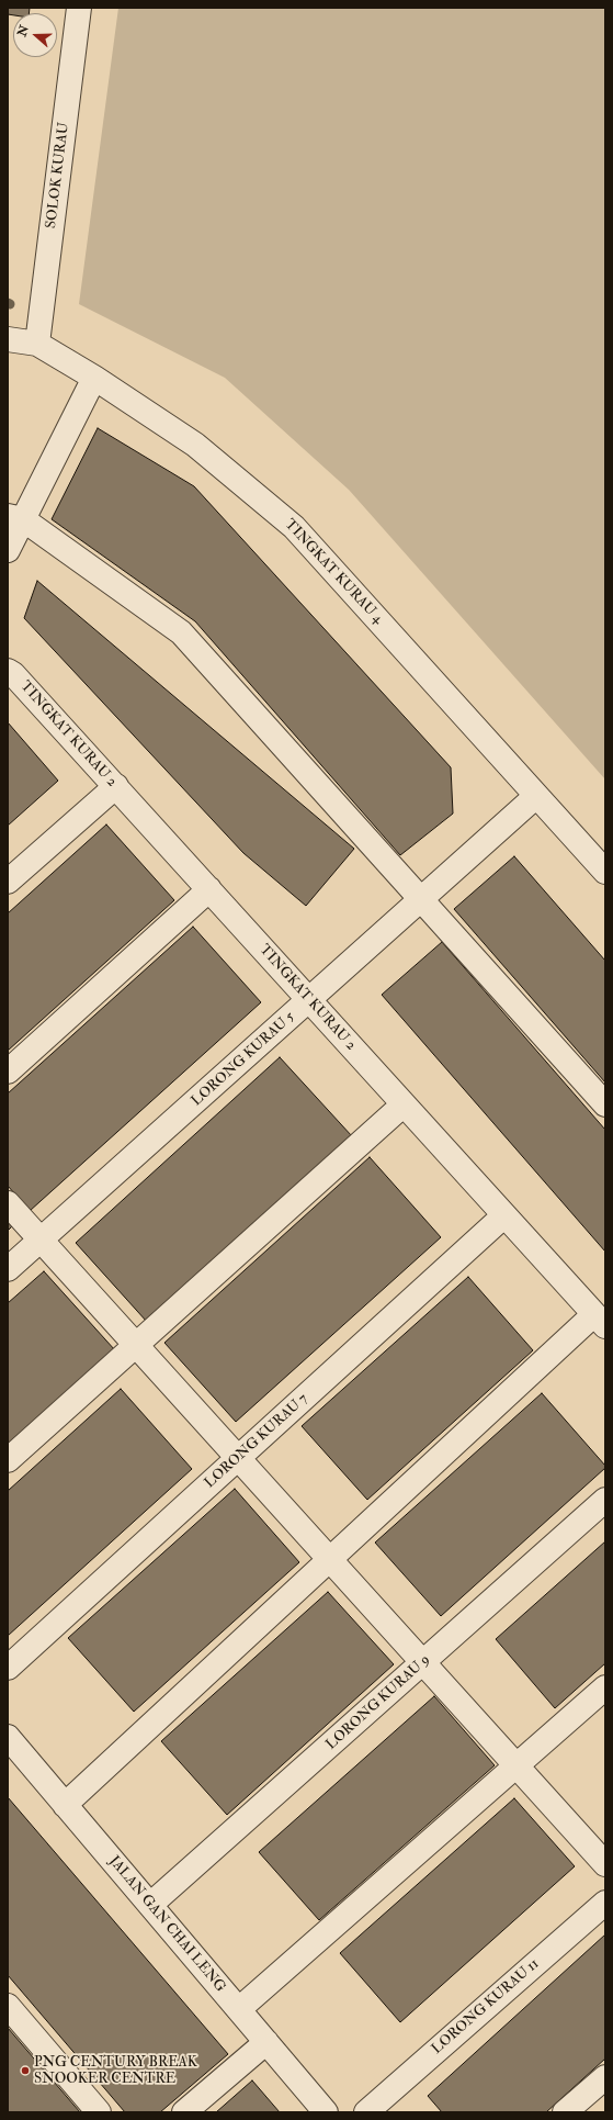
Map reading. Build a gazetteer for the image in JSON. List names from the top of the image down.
{
  "streets": {
    "street": [
      "SOLOK KURAU",
      "TINGKAT KURAU 4",
      "TINGKAT KURAU 2",
      "LORONG KURAU 5",
      "LORONG KURAU 7",
      "LORONG KURAU 9",
      "JALAN GAN CHAI LENG",
      "LORONG KURAU 11"
    ]
  },
  "crossings": [
    ["SOLOK KURAU", "TINGKAT KURAU 4"],
    ["TINGKAT KURAU 4", "LORONG KURAU 5"],
    ["TINGKAT KURAU 2", "LORONG KURAU 5"],
    ["TINGKAT KURAU 2", "LORONG KURAU 7"],
    ["LORONG KURAU 9", "JALAN GAN CHAI LENG"]
  ],
  "places": ["PNG CENTURY BREAK SNOOKER CENTRE"],
  "north": "left"
}
